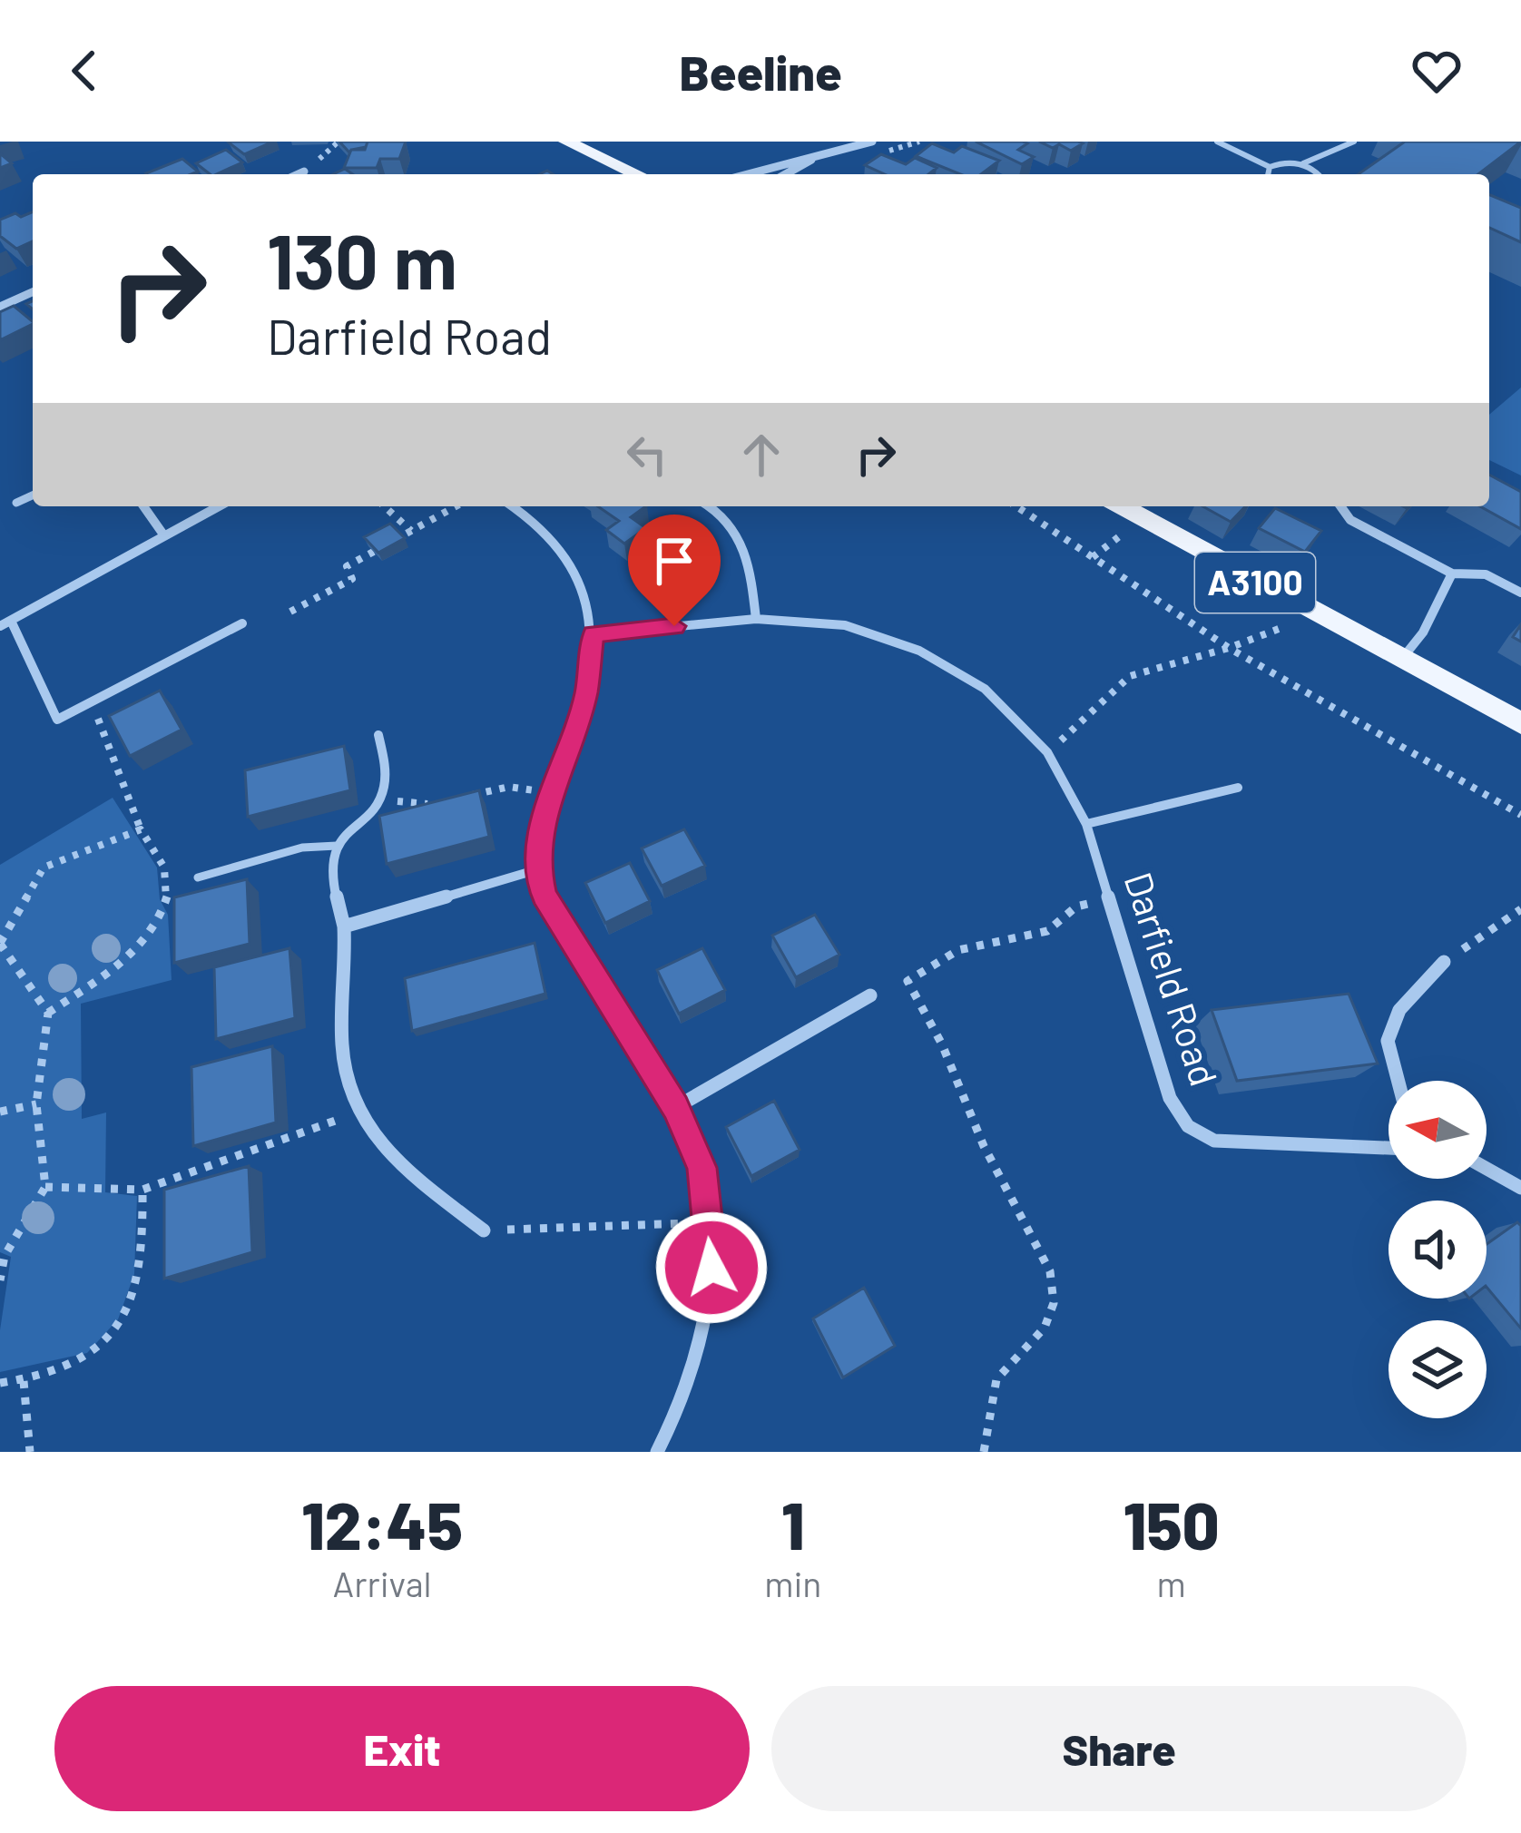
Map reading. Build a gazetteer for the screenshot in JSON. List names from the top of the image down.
{
  "streets": {
    "main road": ["A3100"],
    "street": ["Darfield Road"]
  },
  "north": "left",
  "page": {
    "header": "Beeline",
    "turn": ["130 m", "Darfield Road"],
    "eta": [
      "12:45",
      "Arrival",
      "1",
      "min",
      "150",
      "m"
    ],
    "buttons": ["Exit", "Share"]
  }
}
